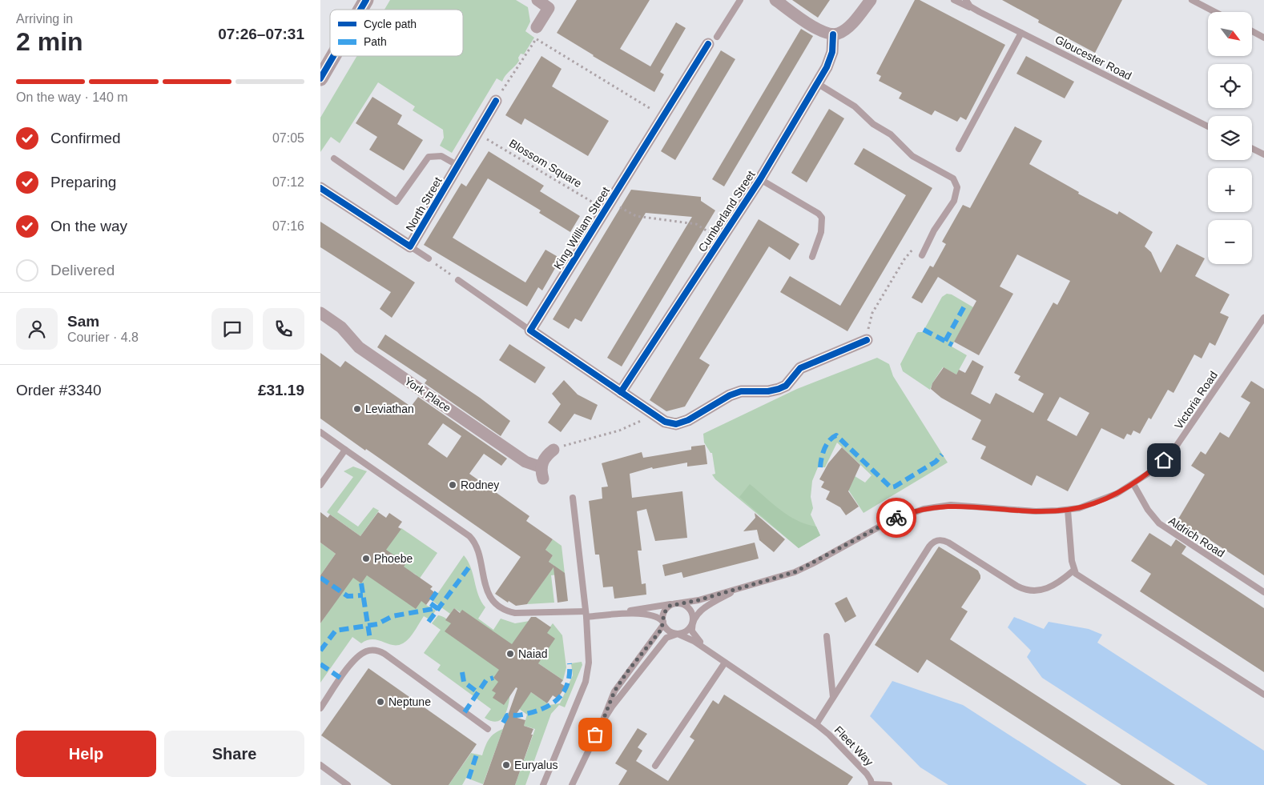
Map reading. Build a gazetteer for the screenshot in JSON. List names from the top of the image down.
{
  "streets": {
    "street": [
      "North Street",
      "Cumberland Street",
      "King William Street",
      "York Place"
    ],
    "lane": [
      "Gloucester Road",
      "Victoria Road",
      "Aldrich Road",
      "Fleet Way"
    ],
    "path": ["Blossom Square"]
  },
  "crossings": [
    ["Blossom Square", "North Street"],
    ["Blossom Square", "Cumberland Street"],
    ["Blossom Square", "King William Street"],
    ["Victoria Road", "Aldrich Road"]
  ],
  "places": [
    "Leviathan",
    "Rodney",
    "Phoebe",
    "Naiad",
    "Neptune",
    "Euryalus"
  ],
  "legend": ["Cycle path", "Path"],
  "north": "bottom right",
  "page": {
    "heading": ["2 min", "Arriving in", "07:26–07:31"],
    "panel": [
      "Sam",
      "Courier · 4.8",
      "Order #3340",
      "£31.19"
    ],
    "map_buttons": ["+", "−"],
    "bar": "On the way · 140 m",
    "list": [
      ["Confirmed", "07:05"],
      ["Preparing", "07:12"],
      ["On the way", "07:16"],
      "Delivered"
    ],
    "buttons": ["Help", "Share"]
  }
}
